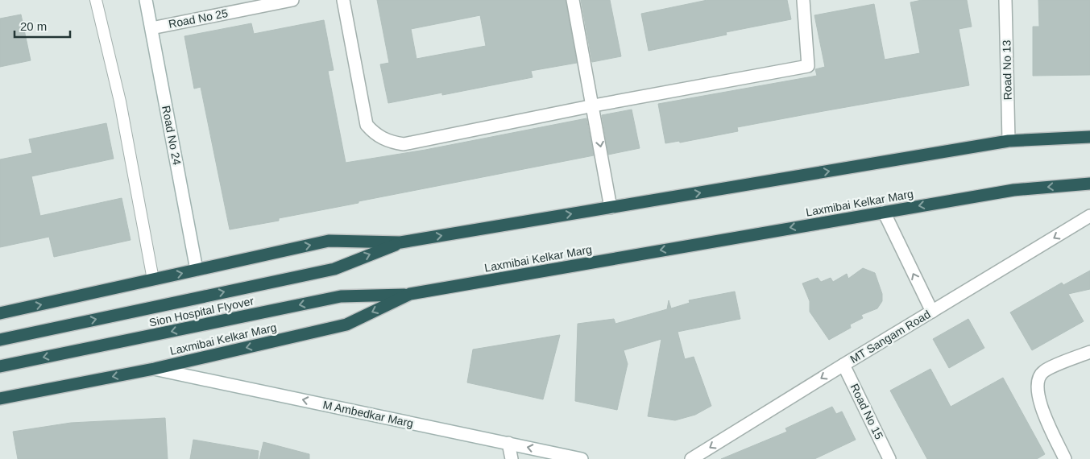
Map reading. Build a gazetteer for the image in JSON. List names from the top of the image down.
{
  "streets": {
    "highway": ["Laxmibai Kelkar Marg", "Sion Hospital Flyover"],
    "street": [
      "Road No 25",
      "Road No 13",
      "Road No 24",
      "MT Sangam Road",
      "Road No 15",
      "M Ambedkar Marg"
    ]
  },
  "crossings": [
    ["Road No 25", "Road No 24"],
    ["Laxmibai Kelkar Marg", "Sion Hospital Flyover"],
    ["Laxmibai Kelkar Marg", "M Ambedkar Marg"],
    ["MT Sangam Road", "Road No 15"]
  ],
  "one_way": ["MT Sangam Road", "M Ambedkar Marg"],
  "scale_bar": "20 m"
}
